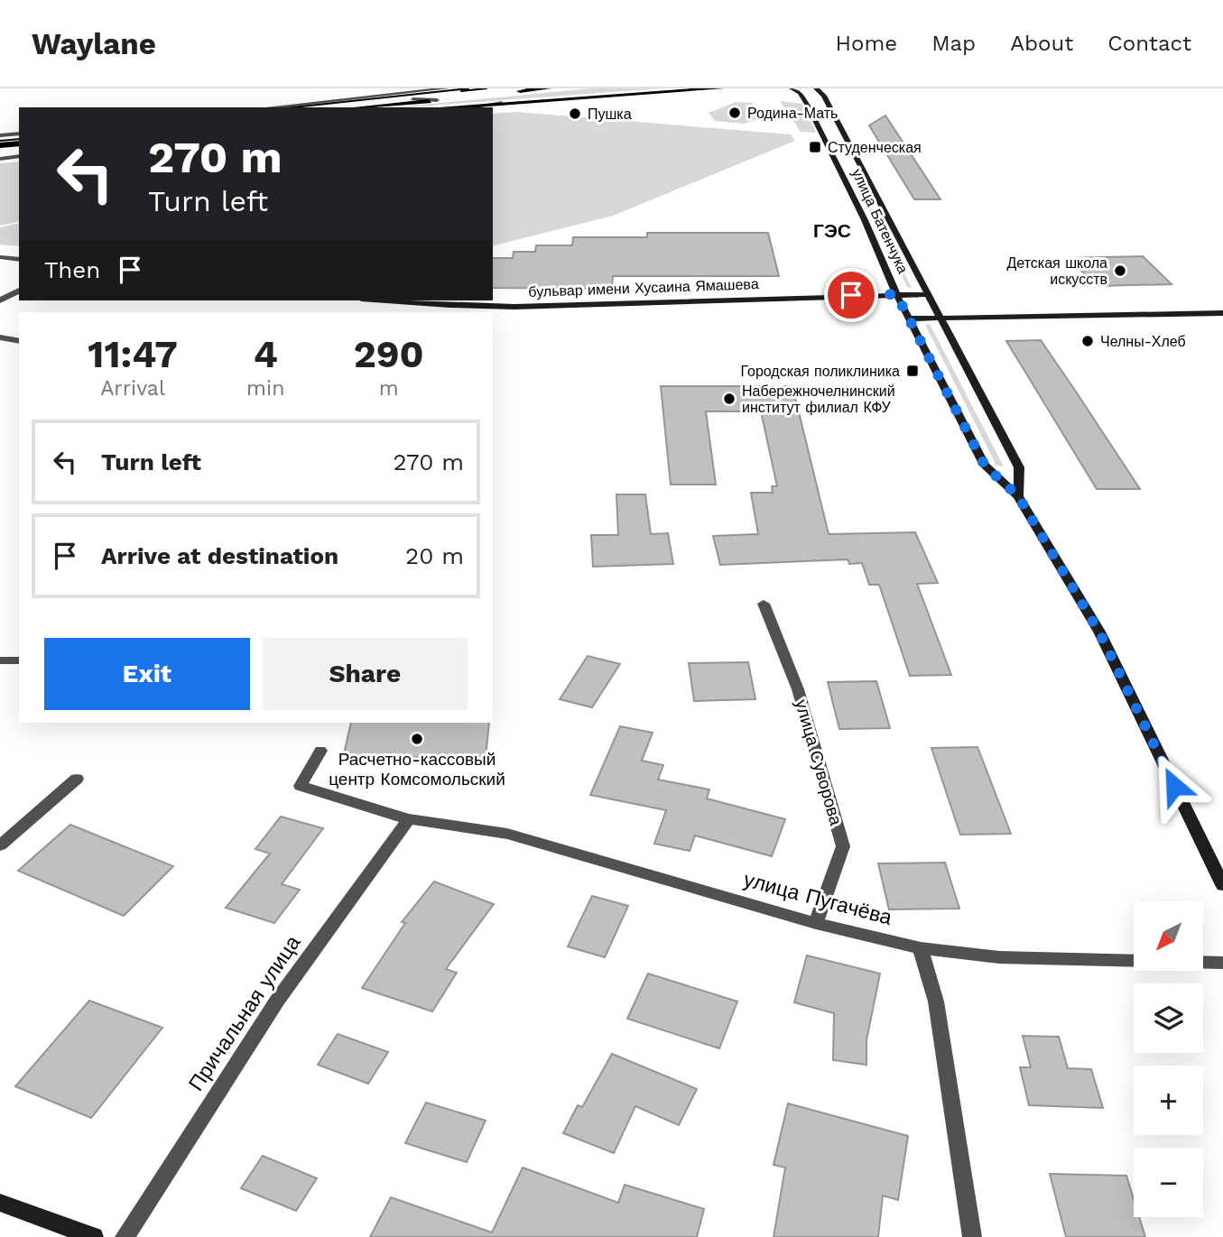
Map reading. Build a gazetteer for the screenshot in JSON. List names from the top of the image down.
{
  "streets": {
    "main road": ["улица Батенчука", "бульвар имени Хусаина Ямашева"],
    "street": ["улица Суворова", "улица Пугачёва", "Причальная улица"]
  },
  "crossings": [
    ["улица Батенчука", "бульвар имени Хусаина Ямашева"],
    ["улица Суворова", "улица Пугачёва"],
    ["улица Пугачёва", "Причальная улица"]
  ],
  "districts": ["ГЭС"],
  "places": {
    "other": [
      "Родина-Мать",
      "Пушка",
      "Детская школа искусств",
      "Челны-Хлеб",
      "Набережночелнинский институт филиал КФУ",
      "Расчетно-кассовый центр Комсомольский"
    ],
    "transit": ["Студенческая", "Городская поликлиника"]
  },
  "north": "bottom left",
  "page": {
    "header": "Waylane",
    "nav": [
      "Home",
      "Map",
      "About",
      "Contact"
    ],
    "turn": ["270 m", "Turn left"],
    "then": "Then",
    "eta": [
      "11:47",
      "Arrival",
      "4",
      "min",
      "290",
      "m"
    ],
    "list": [
      {
        "name": "Turn left",
        "value": "270 m"
      },
      {
        "name": "Arrive at destination",
        "value": "20 m"
      }
    ],
    "buttons": ["Exit", "Share"],
    "map_buttons": ["+", "−"]
  }
}
